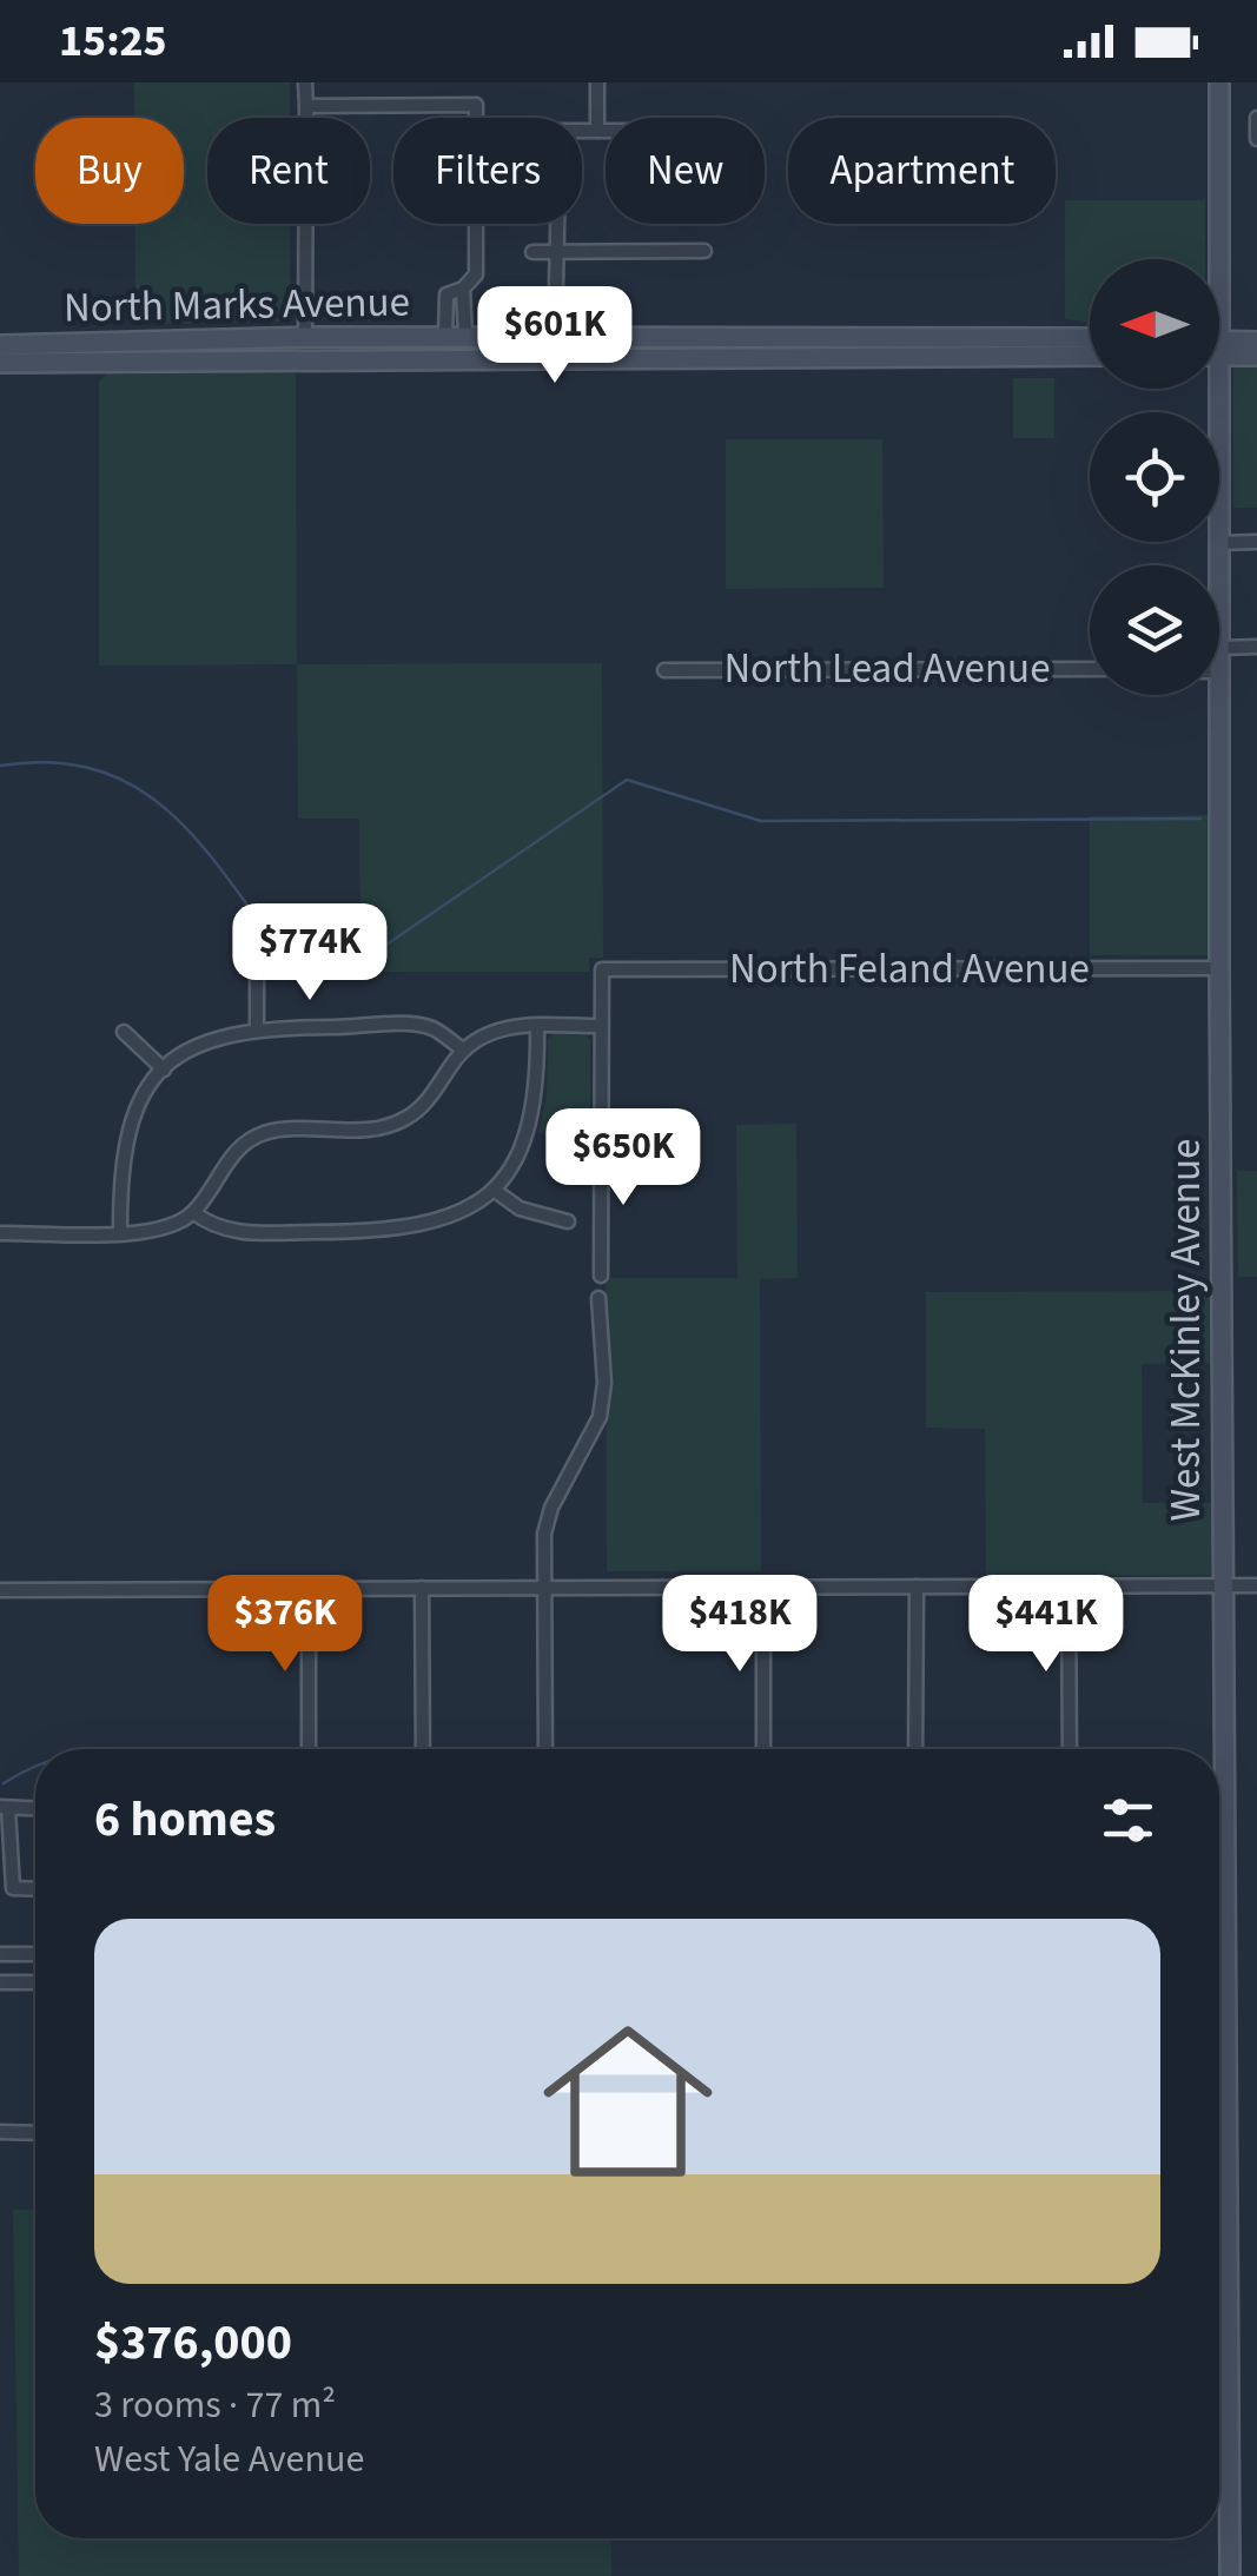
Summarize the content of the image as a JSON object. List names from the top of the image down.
{
  "streets": {
    "main road": ["North Marks Avenue", "West McKinley Avenue"],
    "street": ["North Lead Avenue", "North Feland Avenue"]
  },
  "crossings": [
    ["North Feland Avenue", "West McKinley Avenue"]
  ],
  "north": "left",
  "page": {
    "status": "15:25",
    "chip": [
      "Buy",
      "Rent",
      "Filters",
      "New",
      "Apartment"
    ],
    "price": [
      "$601K",
      "$774K",
      "$650K",
      "$376K",
      "$418K",
      "$441K"
    ],
    "heading": "6 homes",
    "list": [
      {
        "name": "$376,000",
        "note": "3 rooms · 77 m² · West Yale Avenue"
      }
    ]
  }
}
